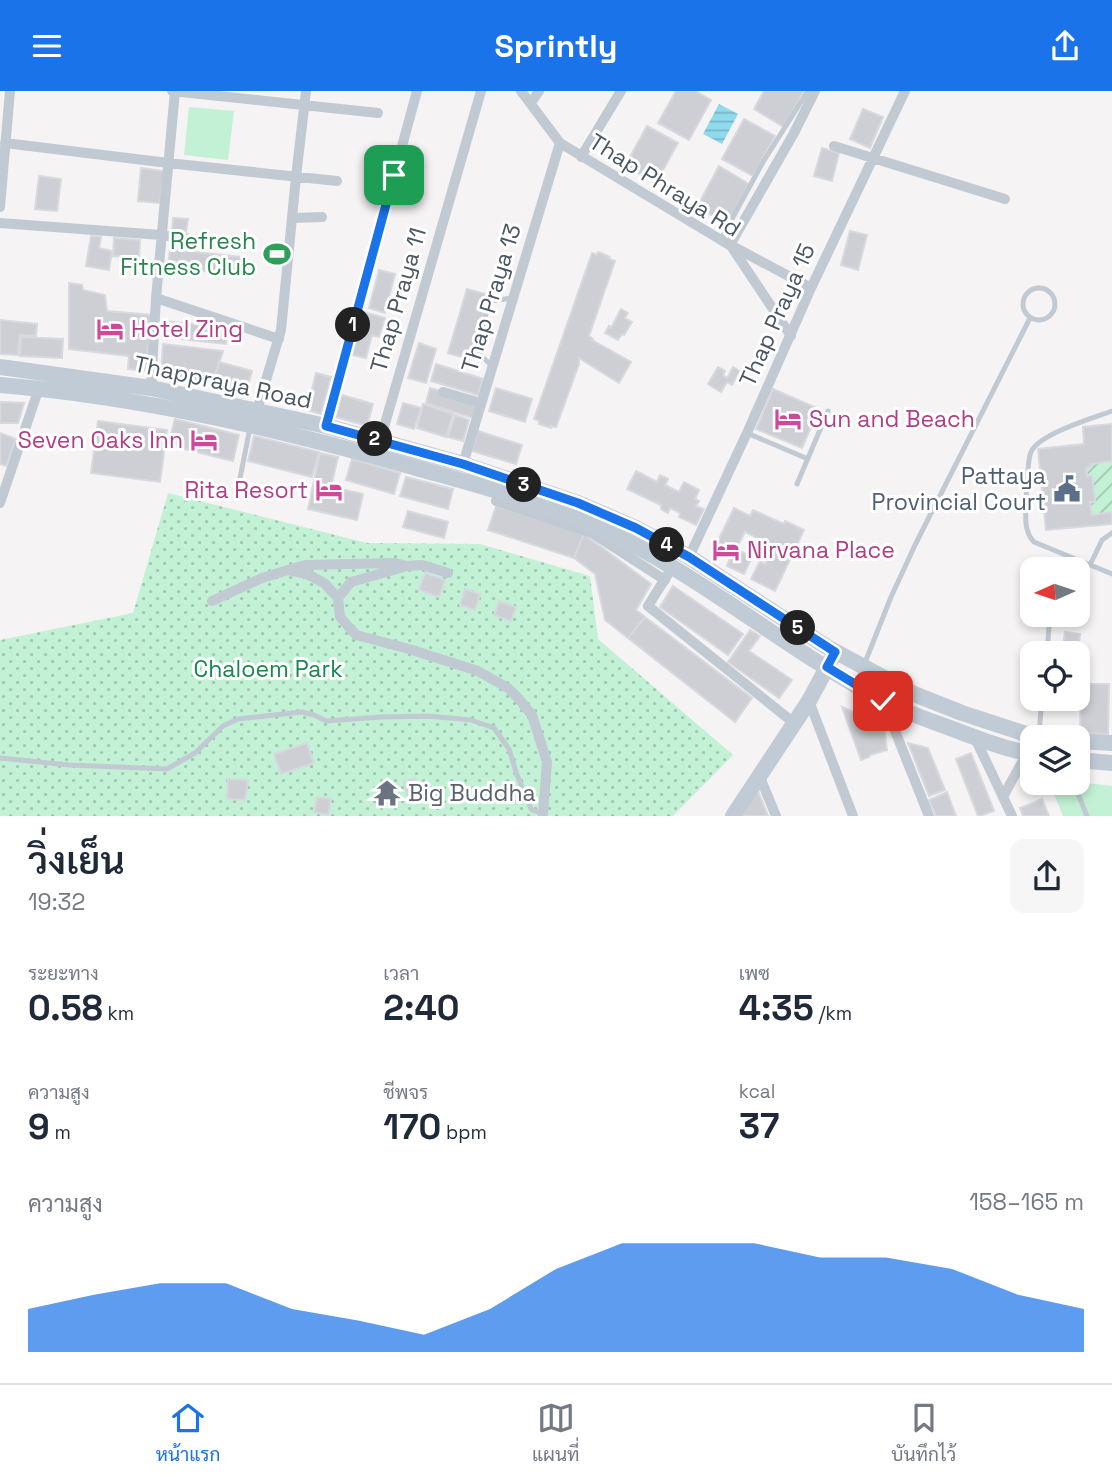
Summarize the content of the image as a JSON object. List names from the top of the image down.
{
  "streets": {
    "main road": ["Thappraya Road"],
    "street": [
      "Thap Phraya Rd",
      "Thap Praya 13",
      "Thap Praya 11",
      "Thap Praya 15"
    ]
  },
  "crossings": [
    ["Thap Phraya Rd", "Thap Praya 13"],
    ["Thap Phraya Rd", "Thap Praya 15"],
    ["Thap Praya 13", "Thappraya Road"],
    ["Thap Praya 11", "Thappraya Road"],
    ["Thap Praya 15", "Thappraya Road"]
  ],
  "parks": ["Chaloem Park"],
  "places": {
    "sports": ["Refresh Fitness Club"],
    "hotel": [
      "Hotel Zing",
      "Sun and Beach",
      "Seven Oaks Inn",
      "Rita Resort",
      "Nirvana Place"
    ],
    "public building": ["Pattaya Provincial Court"],
    "temple": ["Big Buddha"]
  },
  "north": "left",
  "page": {
    "header": "Sprintly",
    "pins": [
      "1",
      "2",
      "3",
      "4",
      "5"
    ],
    "heading": ["วิ่งเย็น", "19:32"],
    "stats": [
      ["ระยะทาง", "0.58 km"],
      ["เวลา", "2:40"],
      ["เพซ", "4:35 /km"],
      ["ความสูง", "9 m"],
      ["ชีพจร", "170 bpm"],
      ["kcal", "37"]
    ],
    "chart": ["ความสูง", "158–165 m"],
    "tabs": ["หน้าแรก", "แผนที่", "บันทึกไว้"]
  }
}
